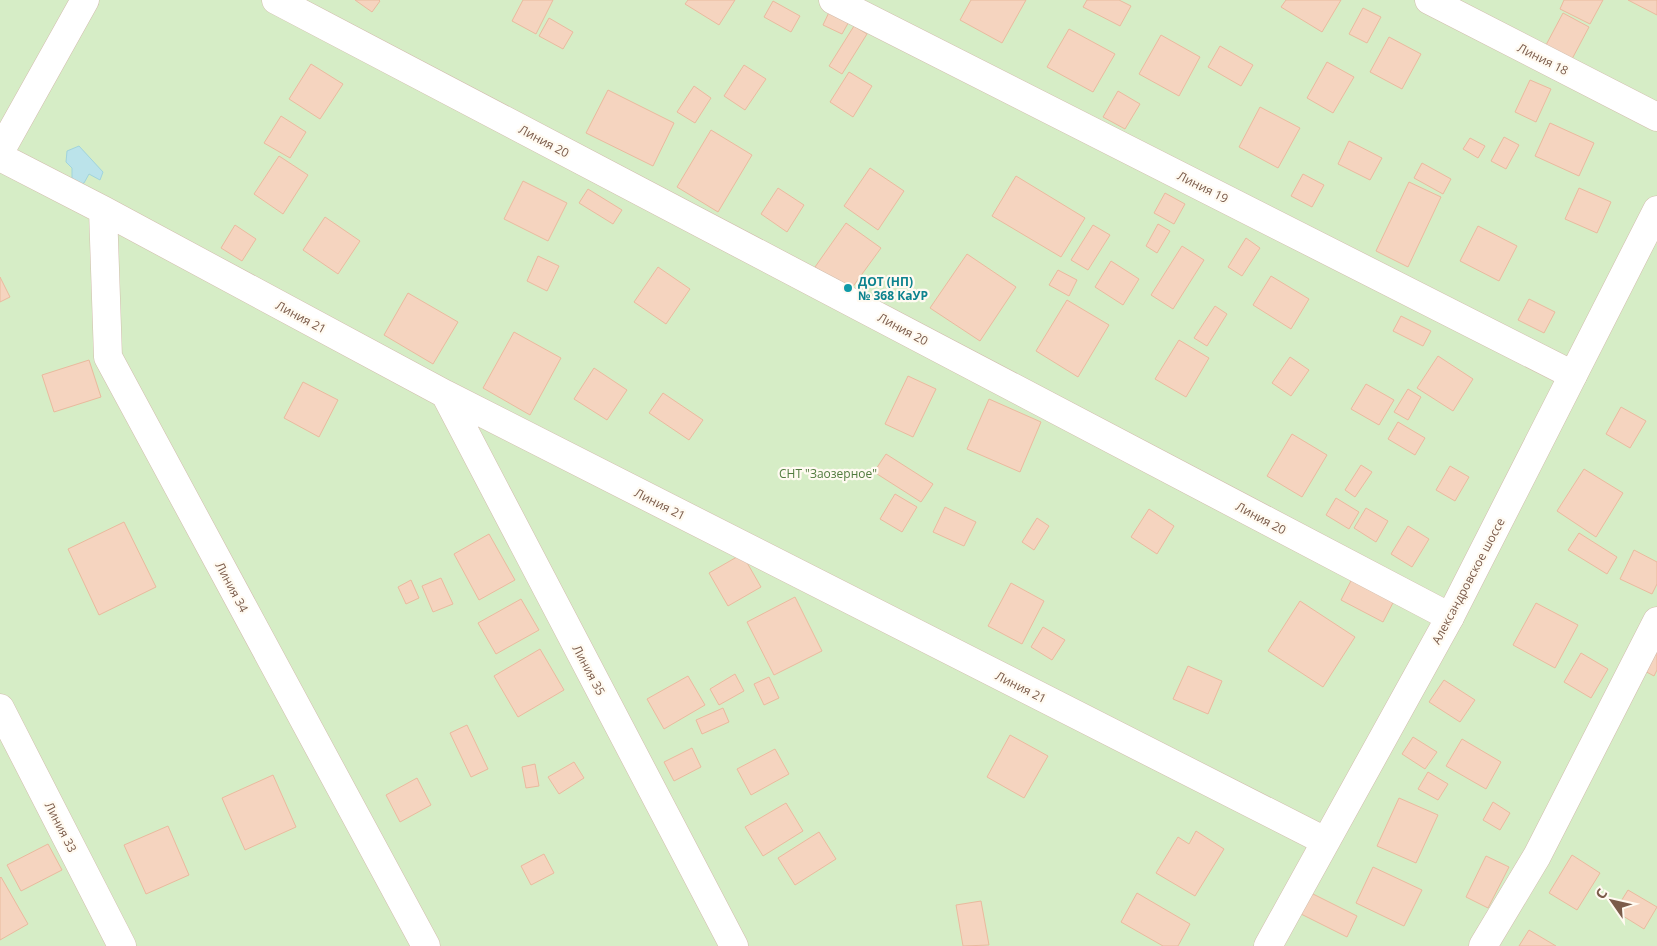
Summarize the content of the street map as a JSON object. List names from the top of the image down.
{
  "streets": {
    "street": [
      "Линия 18",
      "Линия 20",
      "Линия 19",
      "Линия 21",
      "Александровское шоссе",
      "Линия 34",
      "Линия 35",
      "Линия 33"
    ]
  },
  "crossings": [
    ["Линия 20", "Александровское шоссе"],
    ["Линия 19", "Александровское шоссе"],
    ["Линия 21", "Александровское шоссе"],
    ["Линия 21", "Линия 34"],
    ["Линия 21", "Линия 35"]
  ],
  "parks": ["СНТ \"Заозерное\""],
  "places": ["ДОТ (НП) № 368 КаУР"],
  "north": "top left"
}
